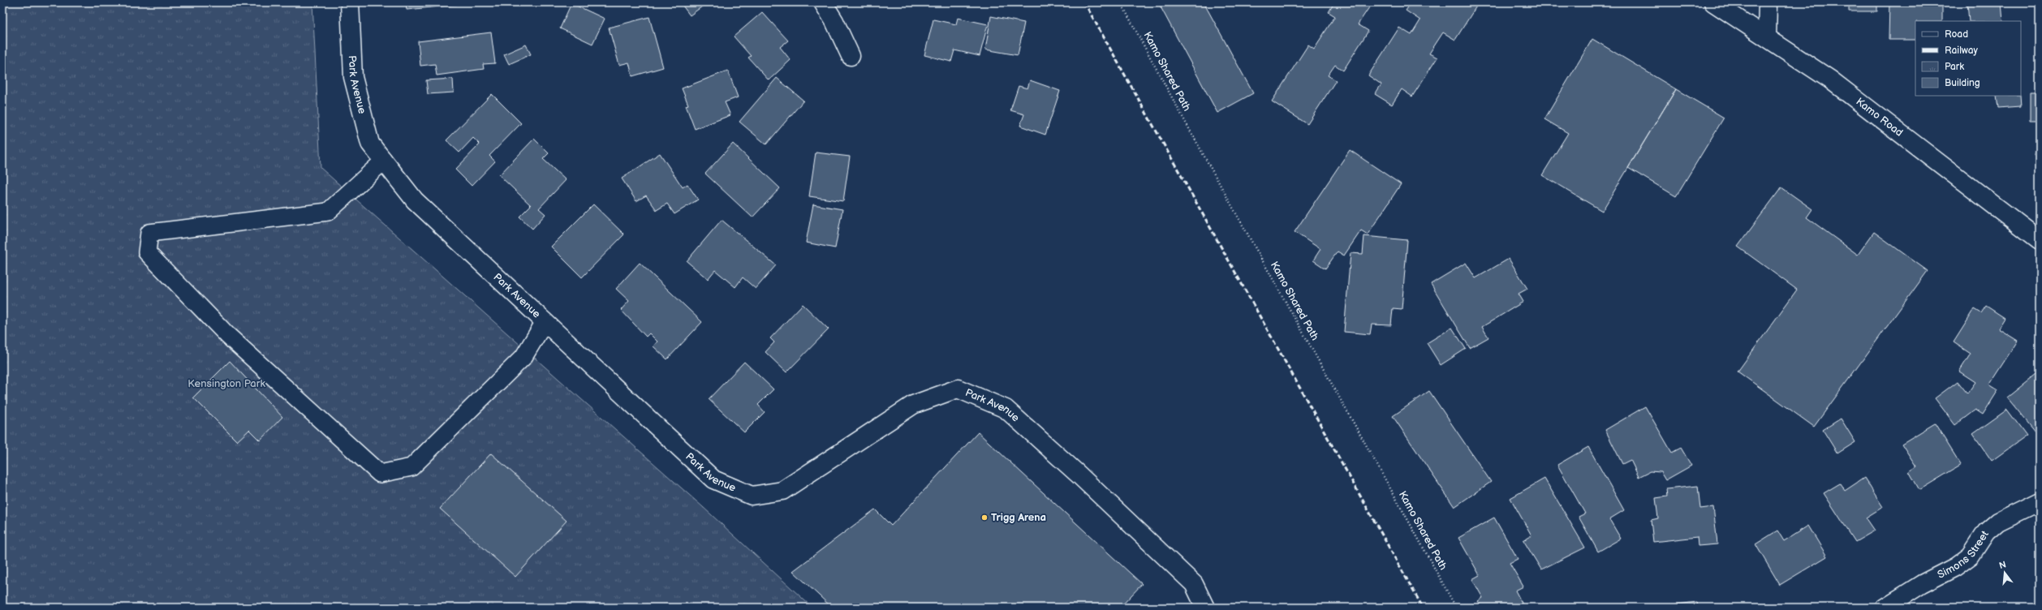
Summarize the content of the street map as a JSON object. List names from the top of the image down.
{
  "streets": {
    "street": ["Park Avenue", "Kamo Road", "Simons Street"],
    "path": ["Kamo Shared Path"]
  },
  "parks": ["Kensington Park"],
  "places": ["Trigg Arena"],
  "legend": [
    "Road",
    "Railway",
    "Park",
    "Building"
  ],
  "north": "top"
}
